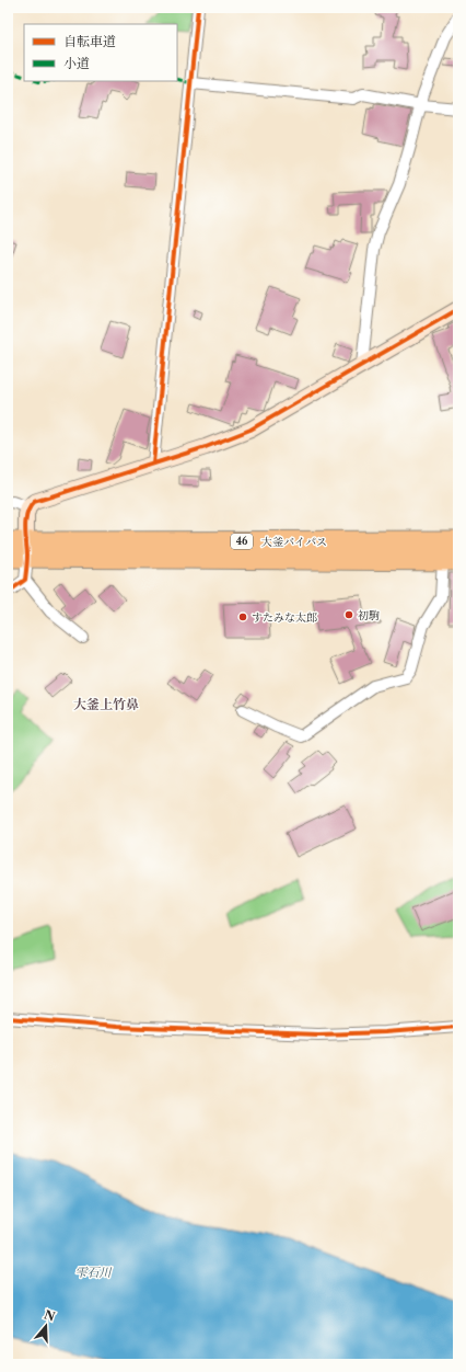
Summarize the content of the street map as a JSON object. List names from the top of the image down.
{
  "streets": {
    "highway": ["46", "大釜バイパス"]
  },
  "districts": ["大釜上竹鼻"],
  "water": ["雫石川"],
  "places": ["初駒", "すたみな太郎"],
  "legend": ["自転車道", "小道"],
  "north": "top"
}
